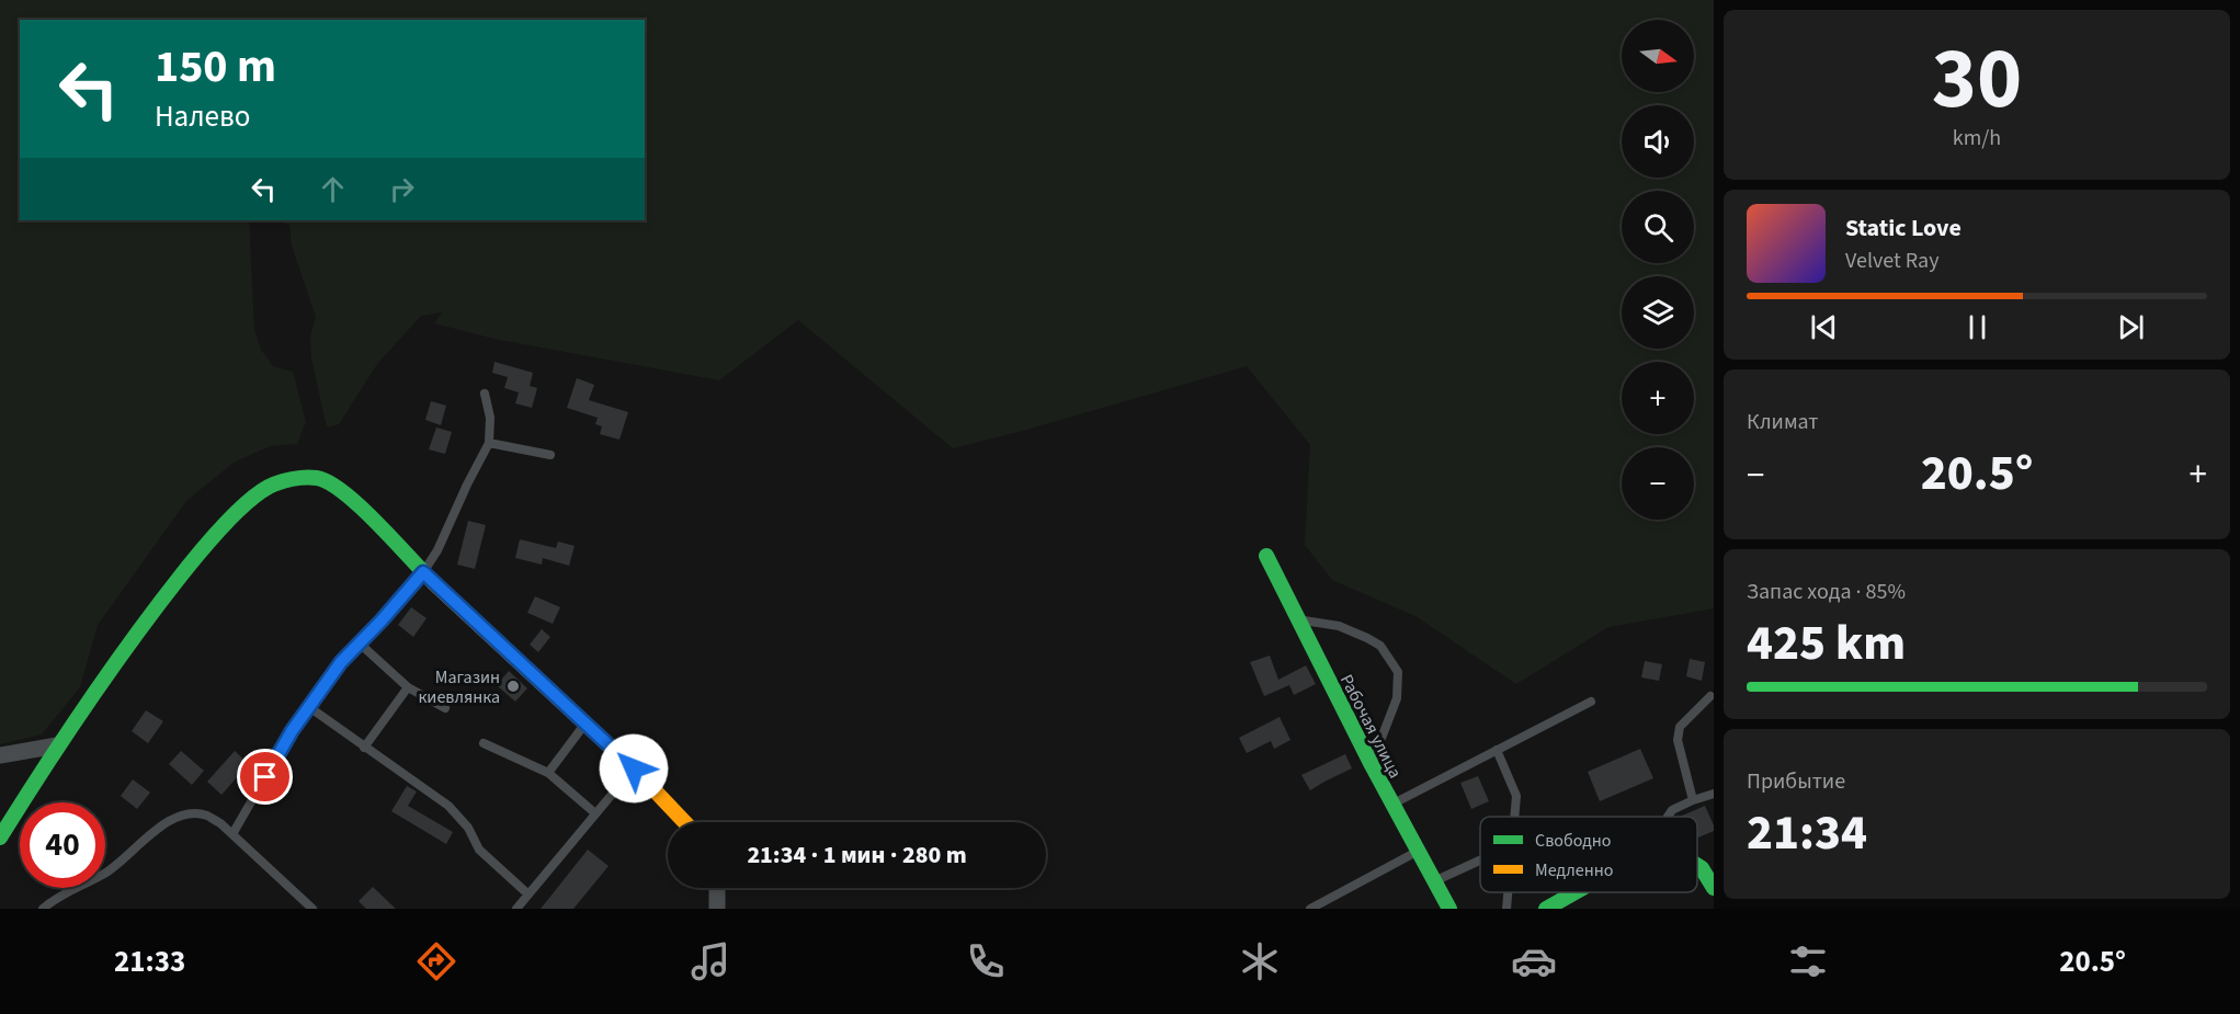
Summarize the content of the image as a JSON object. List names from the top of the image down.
{
  "streets": {
    "street": ["Рабочая улица"]
  },
  "places": ["Магазин киевлянка"],
  "legend": ["Свободно", "Медленно"],
  "north": "right",
  "page": {
    "tile": [
      ["30", "km/h"],
      "Климат",
      ["Запас хода · 85%", "425 km"],
      ["Прибытие", "21:34"]
    ],
    "map_buttons": ["+", "−"],
    "turn": ["150 m", "Налево"],
    "song": ["Static Love", "Velvet Ray"],
    "heat": ["−", "20.5°", "+"],
    "limit": "40",
    "trip": "21:34 · 1 мин · 280 m",
    "tabs": ["21:33", "20.5°"]
  }
}
